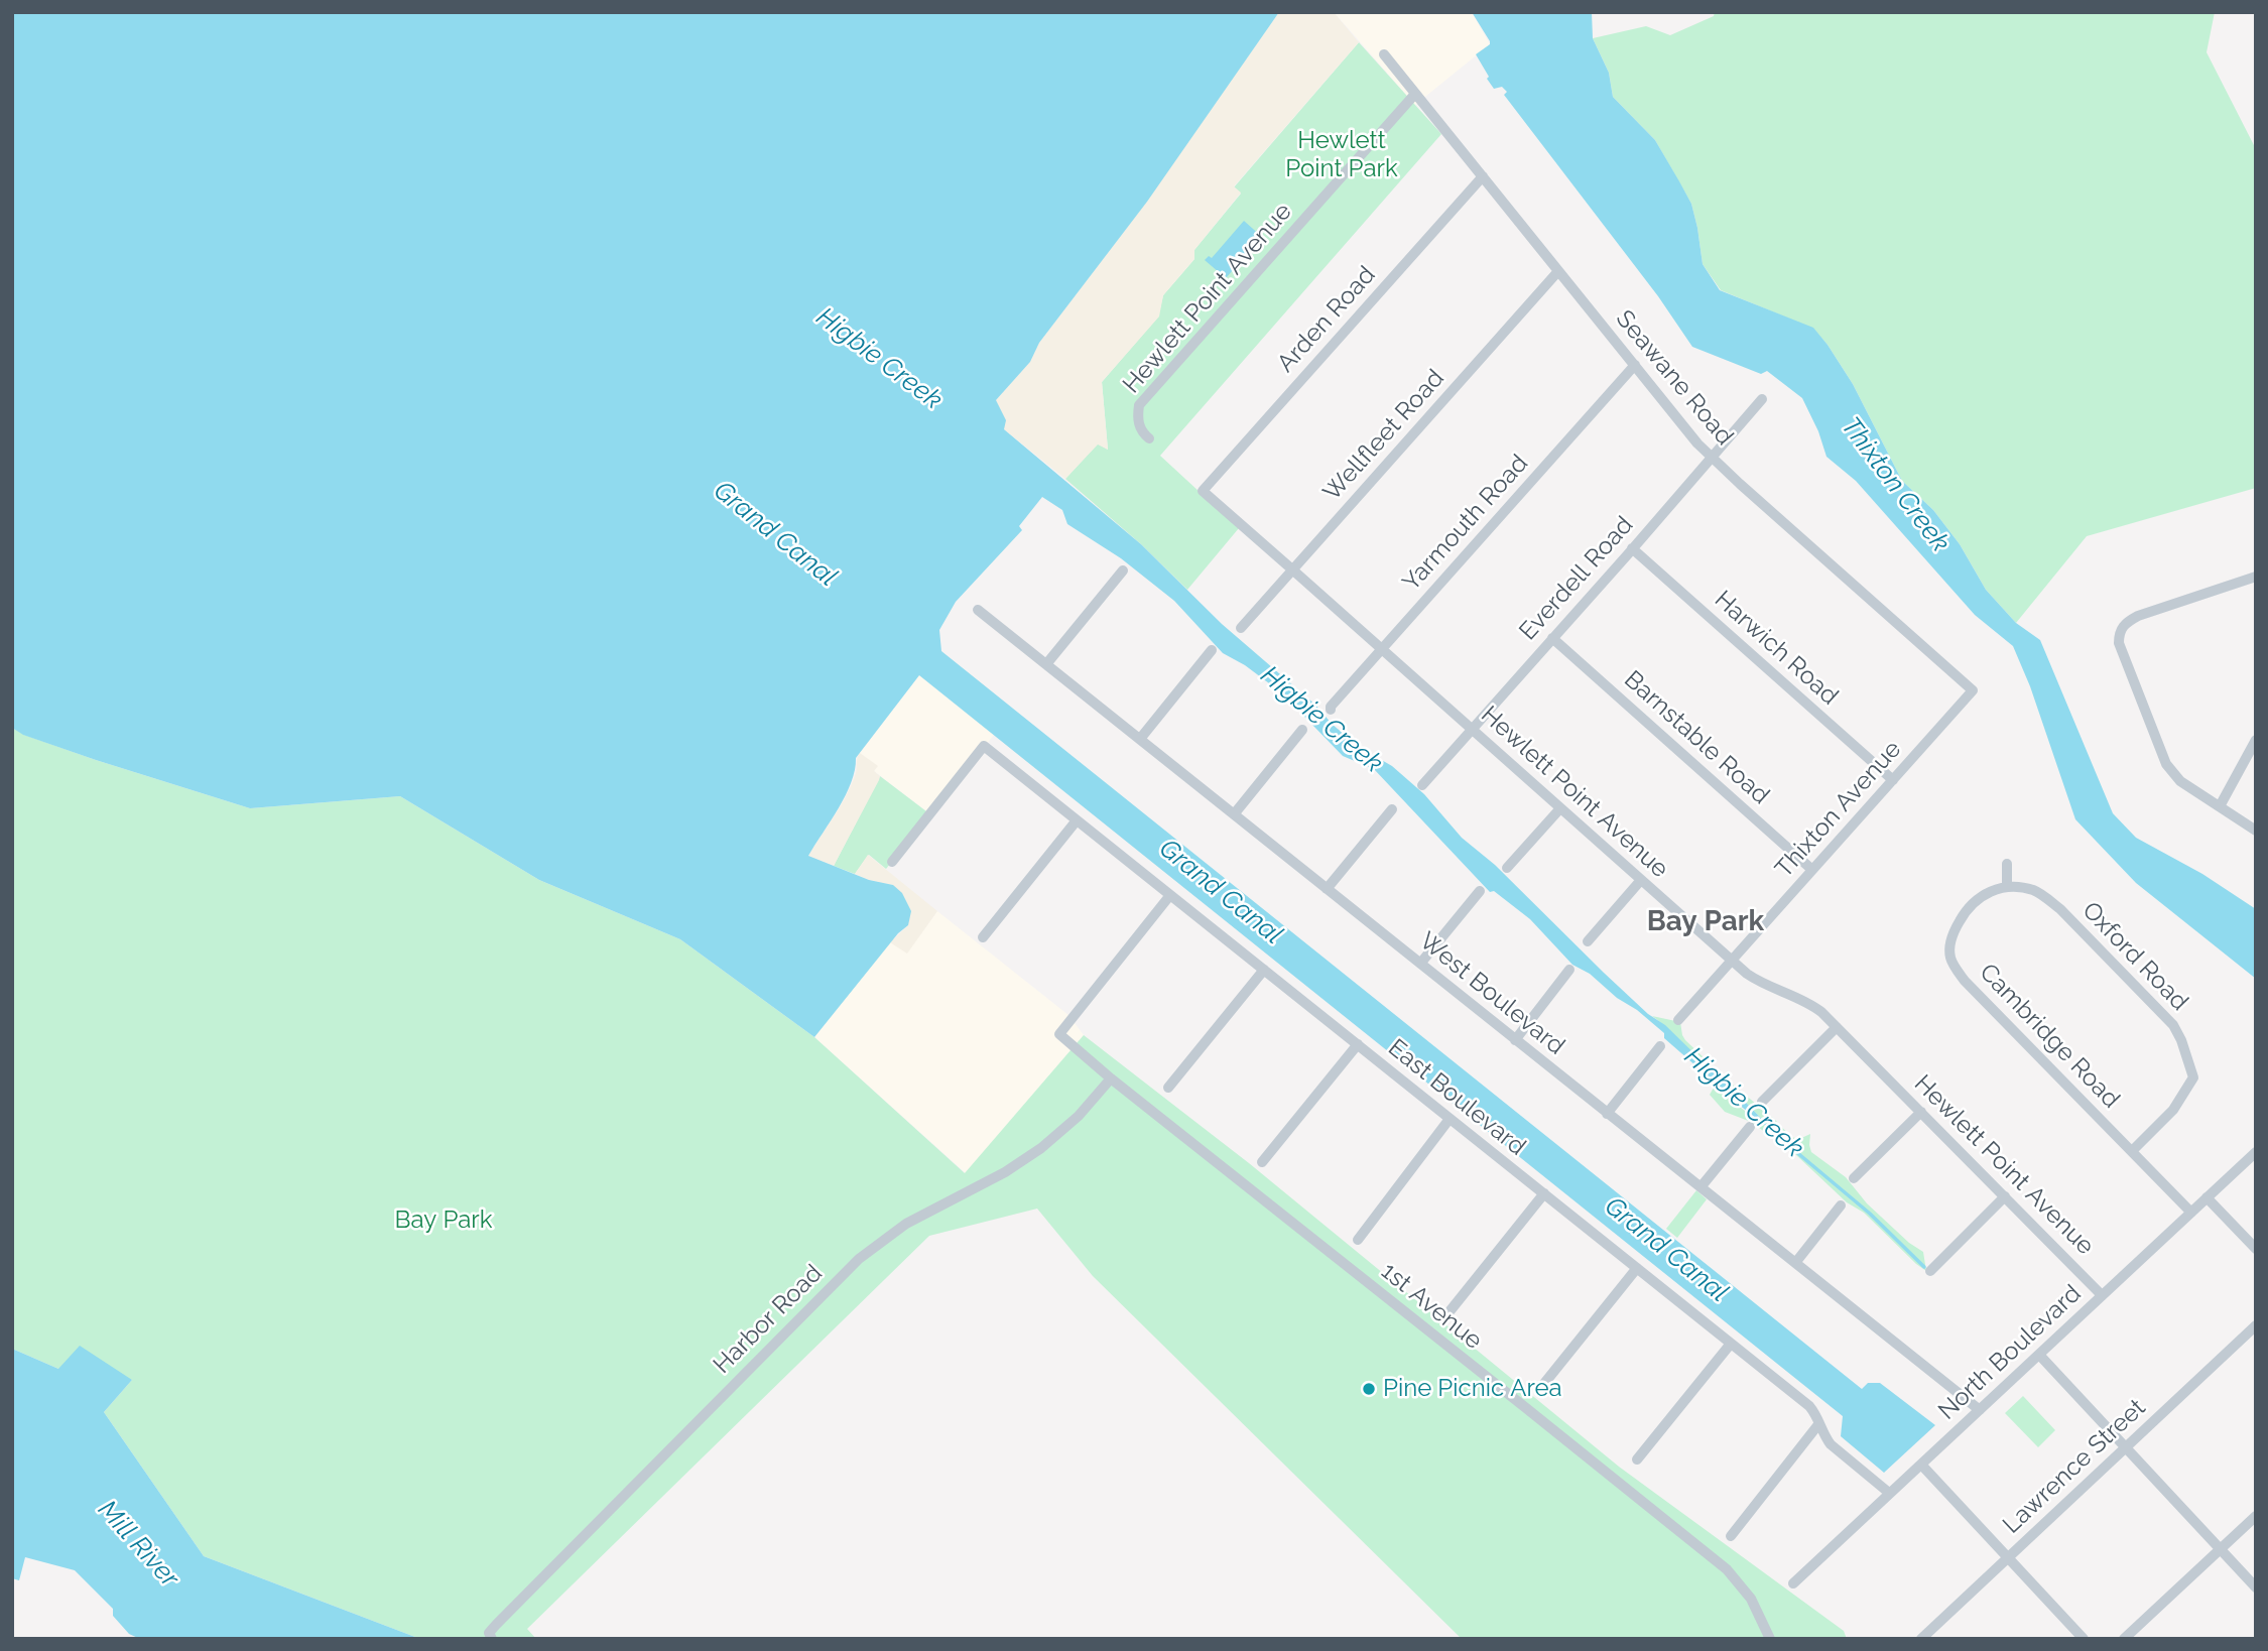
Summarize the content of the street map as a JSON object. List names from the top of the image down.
{
  "streets": {
    "street": [
      "Hewlett Point Avenue",
      "Arden Road",
      "Seawane Road",
      "Wellfleet Road",
      "Yarmouth Road",
      "Everdell Road",
      "Harwich Road",
      "Barnstable Road",
      "Thixton Avenue",
      "Oxford Road",
      "West Boulevard",
      "Cambridge Road",
      "East Boulevard",
      "1st Avenue",
      "Harbor Road",
      "North Boulevard",
      "Lawrence Street"
    ]
  },
  "crossings": [
    ["Hewlett Point Avenue", "Arden Road"],
    ["Hewlett Point Avenue", "Seawane Road"],
    ["Hewlett Point Avenue", "Wellfleet Road"],
    ["Hewlett Point Avenue", "Yarmouth Road"],
    ["Hewlett Point Avenue", "Everdell Road"],
    ["Hewlett Point Avenue", "Thixton Avenue"],
    ["Hewlett Point Avenue", "North Boulevard"],
    ["Arden Road", "Seawane Road"],
    ["Seawane Road", "Wellfleet Road"],
    ["Seawane Road", "Yarmouth Road"],
    ["Seawane Road", "Everdell Road"],
    ["Seawane Road", "Thixton Avenue"],
    ["Everdell Road", "Harwich Road"],
    ["Everdell Road", "Barnstable Road"],
    ["Harwich Road", "Thixton Avenue"],
    ["Barnstable Road", "Thixton Avenue"],
    ["Oxford Road", "Cambridge Road"],
    ["West Boulevard", "North Boulevard"],
    ["Cambridge Road", "North Boulevard"],
    ["East Boulevard", "1st Avenue"],
    ["East Boulevard", "North Boulevard"],
    ["1st Avenue", "Harbor Road"]
  ],
  "districts": ["Bay Park"],
  "water": [
    "Higbie Creek",
    "Thixton Creek",
    "Grand Canal",
    "Mill River"
  ],
  "parks": ["Hewlett Point Park", "Bay Park"],
  "places": ["Pine Picnic Area"]
}
